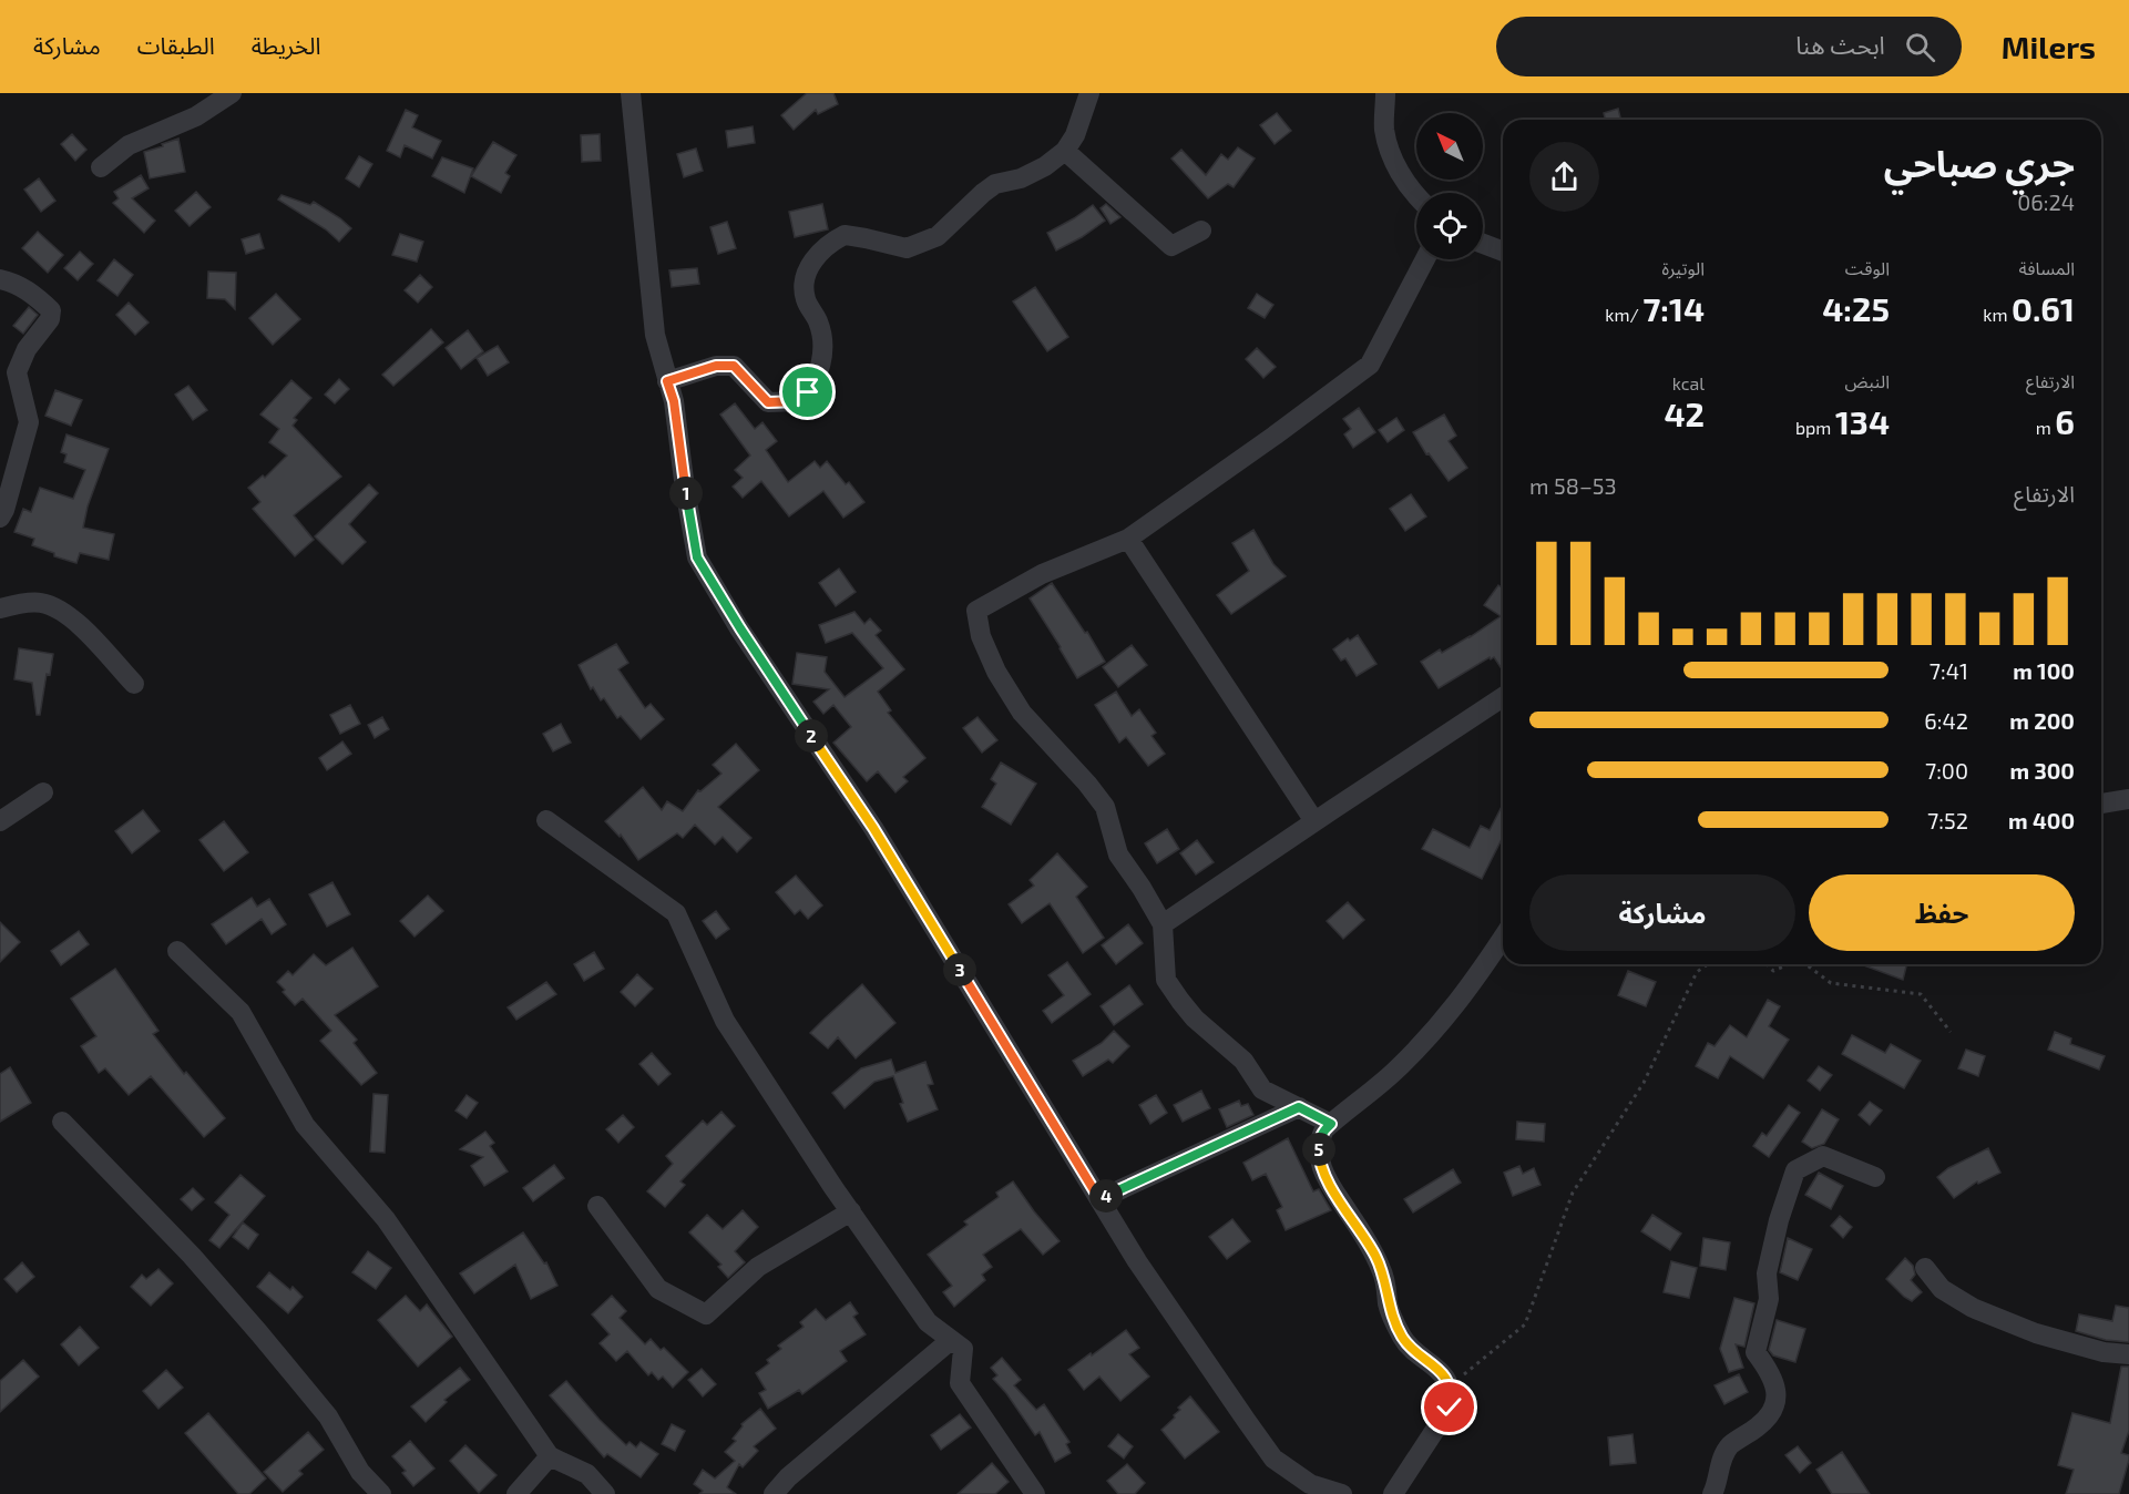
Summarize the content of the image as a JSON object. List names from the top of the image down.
{
  "north": "top left",
  "page": {
    "header": "Milers",
    "search": "ابحث هنا",
    "nav": ["الخريطة", "الطبقات", "مشاركة"],
    "heading": ["جري صباحي", "06:24"],
    "stats": [
      ["المسافة", "0.61 km"],
      ["الوقت", "4:25"],
      ["الوتيرة", "7:14 /km"],
      ["الارتفاع", "6 m"],
      ["النبض", "134 bpm"],
      ["kcal", "42"]
    ],
    "chart": ["الارتفاع", "53–58 m"],
    "pins": [
      "1",
      "2",
      "3",
      "5",
      "4"
    ],
    "list": [
      {
        "name": "100 m",
        "note": "7:41"
      },
      {
        "name": "200 m",
        "note": "6:42"
      },
      {
        "name": "300 m",
        "note": "7:00"
      },
      {
        "name": "400 m",
        "note": "7:52"
      }
    ],
    "buttons": ["حفظ", "مشاركة"]
  }
}
